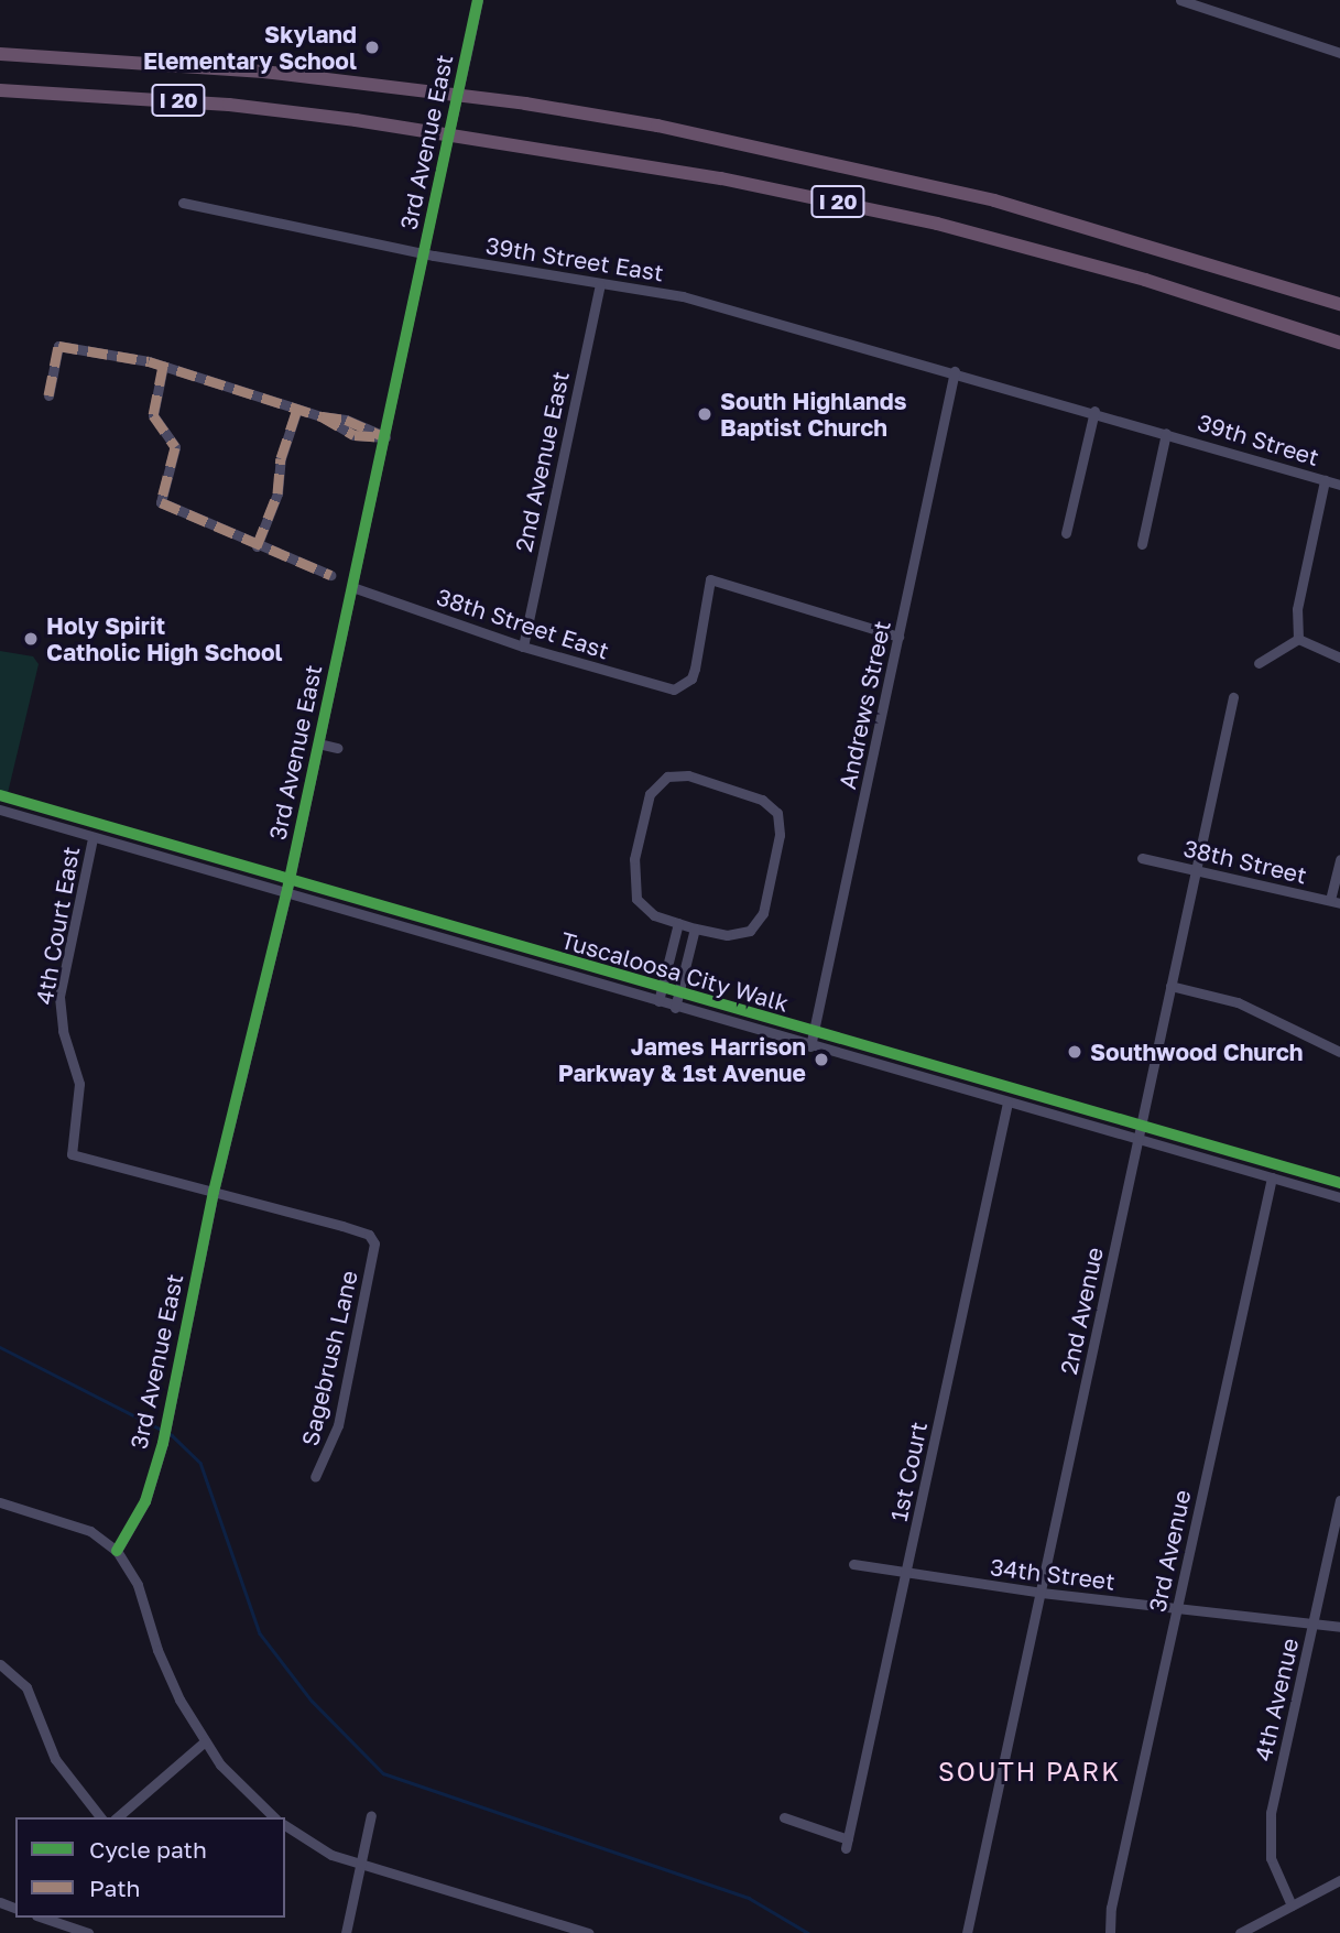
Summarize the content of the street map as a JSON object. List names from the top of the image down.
{
  "streets": {
    "highway": ["I 20"],
    "street": [
      "3rd Avenue East",
      "39th Street East",
      "39th Street",
      "2nd Avenue East",
      "38th Street East",
      "Andrews Street",
      "38th Street",
      "4th Court East",
      "2nd Avenue",
      "Sagebrush Lane",
      "1st Court",
      "3rd Avenue",
      "34th Street",
      "4th Avenue"
    ],
    "cycle path": ["Tuscaloosa City Walk"]
  },
  "crossings": [
    ["3rd Avenue East", "39th Street East"],
    ["3rd Avenue East", "38th Street East"],
    ["3rd Avenue East", "4th Court East"],
    ["3rd Avenue East", "Sagebrush Lane"],
    ["39th Street East", "39th Street"],
    ["39th Street East", "2nd Avenue East"],
    ["39th Street East", "Andrews Street"],
    ["39th Street", "Andrews Street"],
    ["2nd Avenue East", "38th Street East"],
    ["38th Street East", "Andrews Street"],
    ["38th Street", "2nd Avenue"],
    ["4th Court East", "Sagebrush Lane"],
    ["2nd Avenue", "34th Street"],
    ["1st Court", "34th Street"],
    ["3rd Avenue", "34th Street"],
    ["34th Street", "4th Avenue"]
  ],
  "districts": ["SOUTH PARK"],
  "places": [
    "Skyland Elementary School",
    "South Highlands Baptist Church",
    "Holy Spirit Catholic High School",
    "Southwood Church",
    "James Harrison Parkway & 1st Avenue"
  ],
  "legend": ["Cycle path", "Path"]
}
